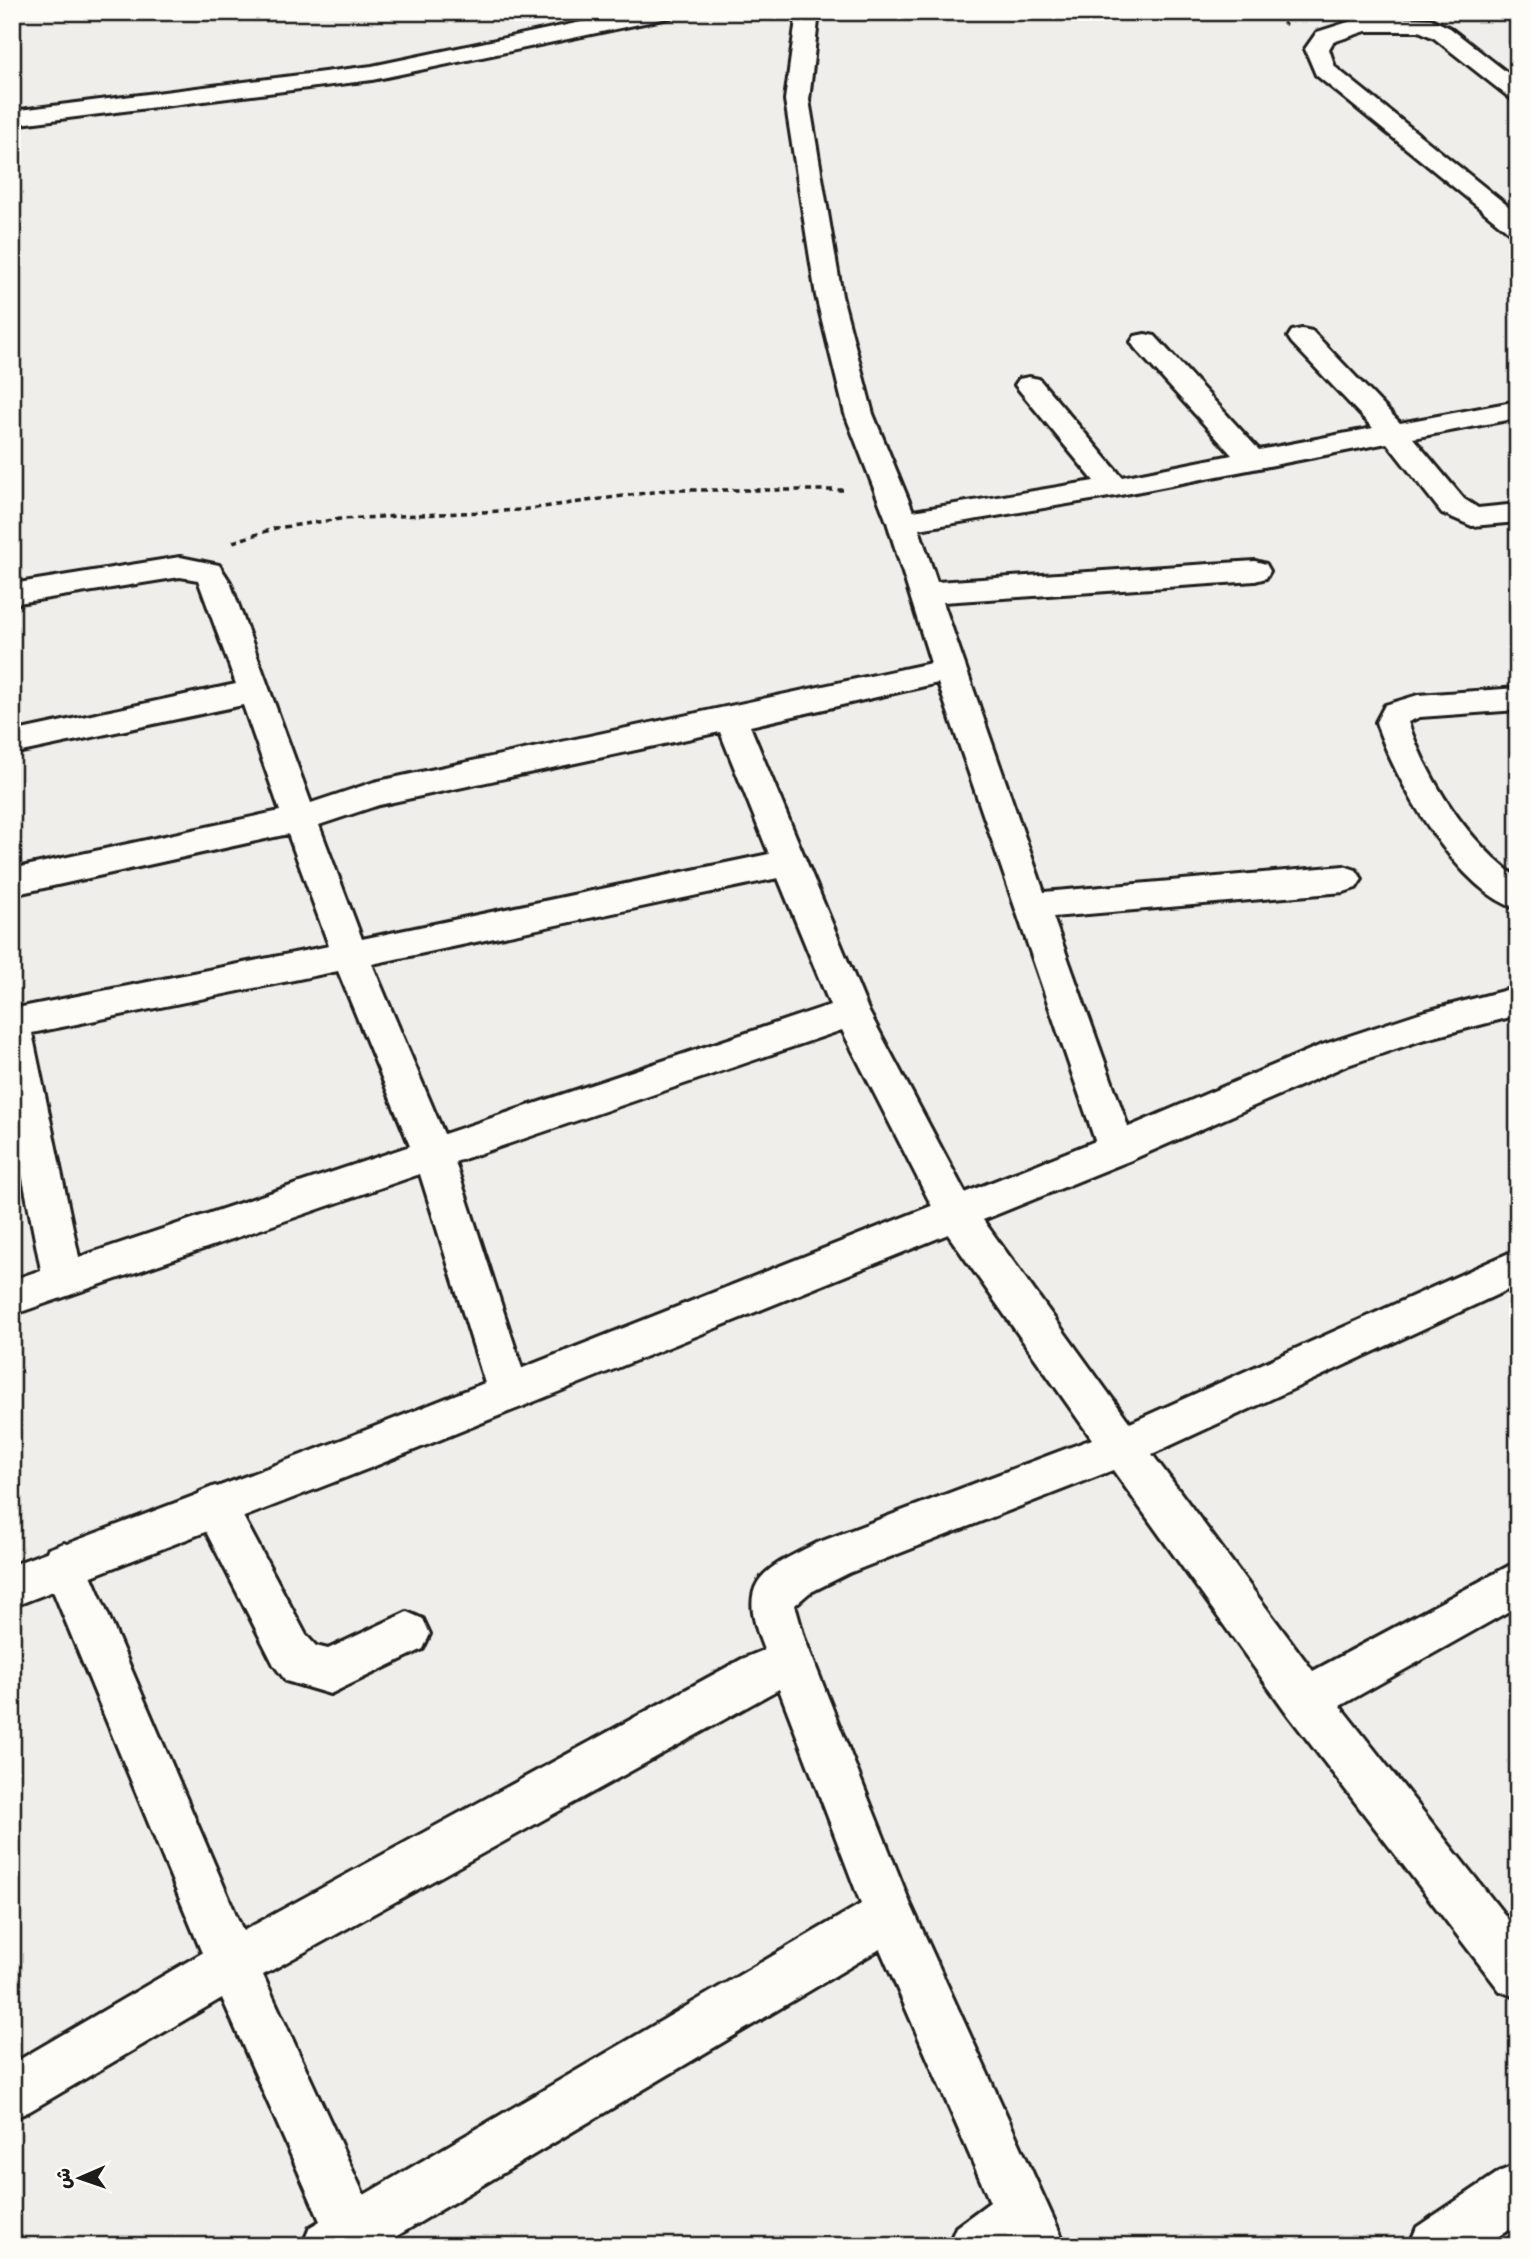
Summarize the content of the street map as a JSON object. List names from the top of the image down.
{
  "north": "left"
}
